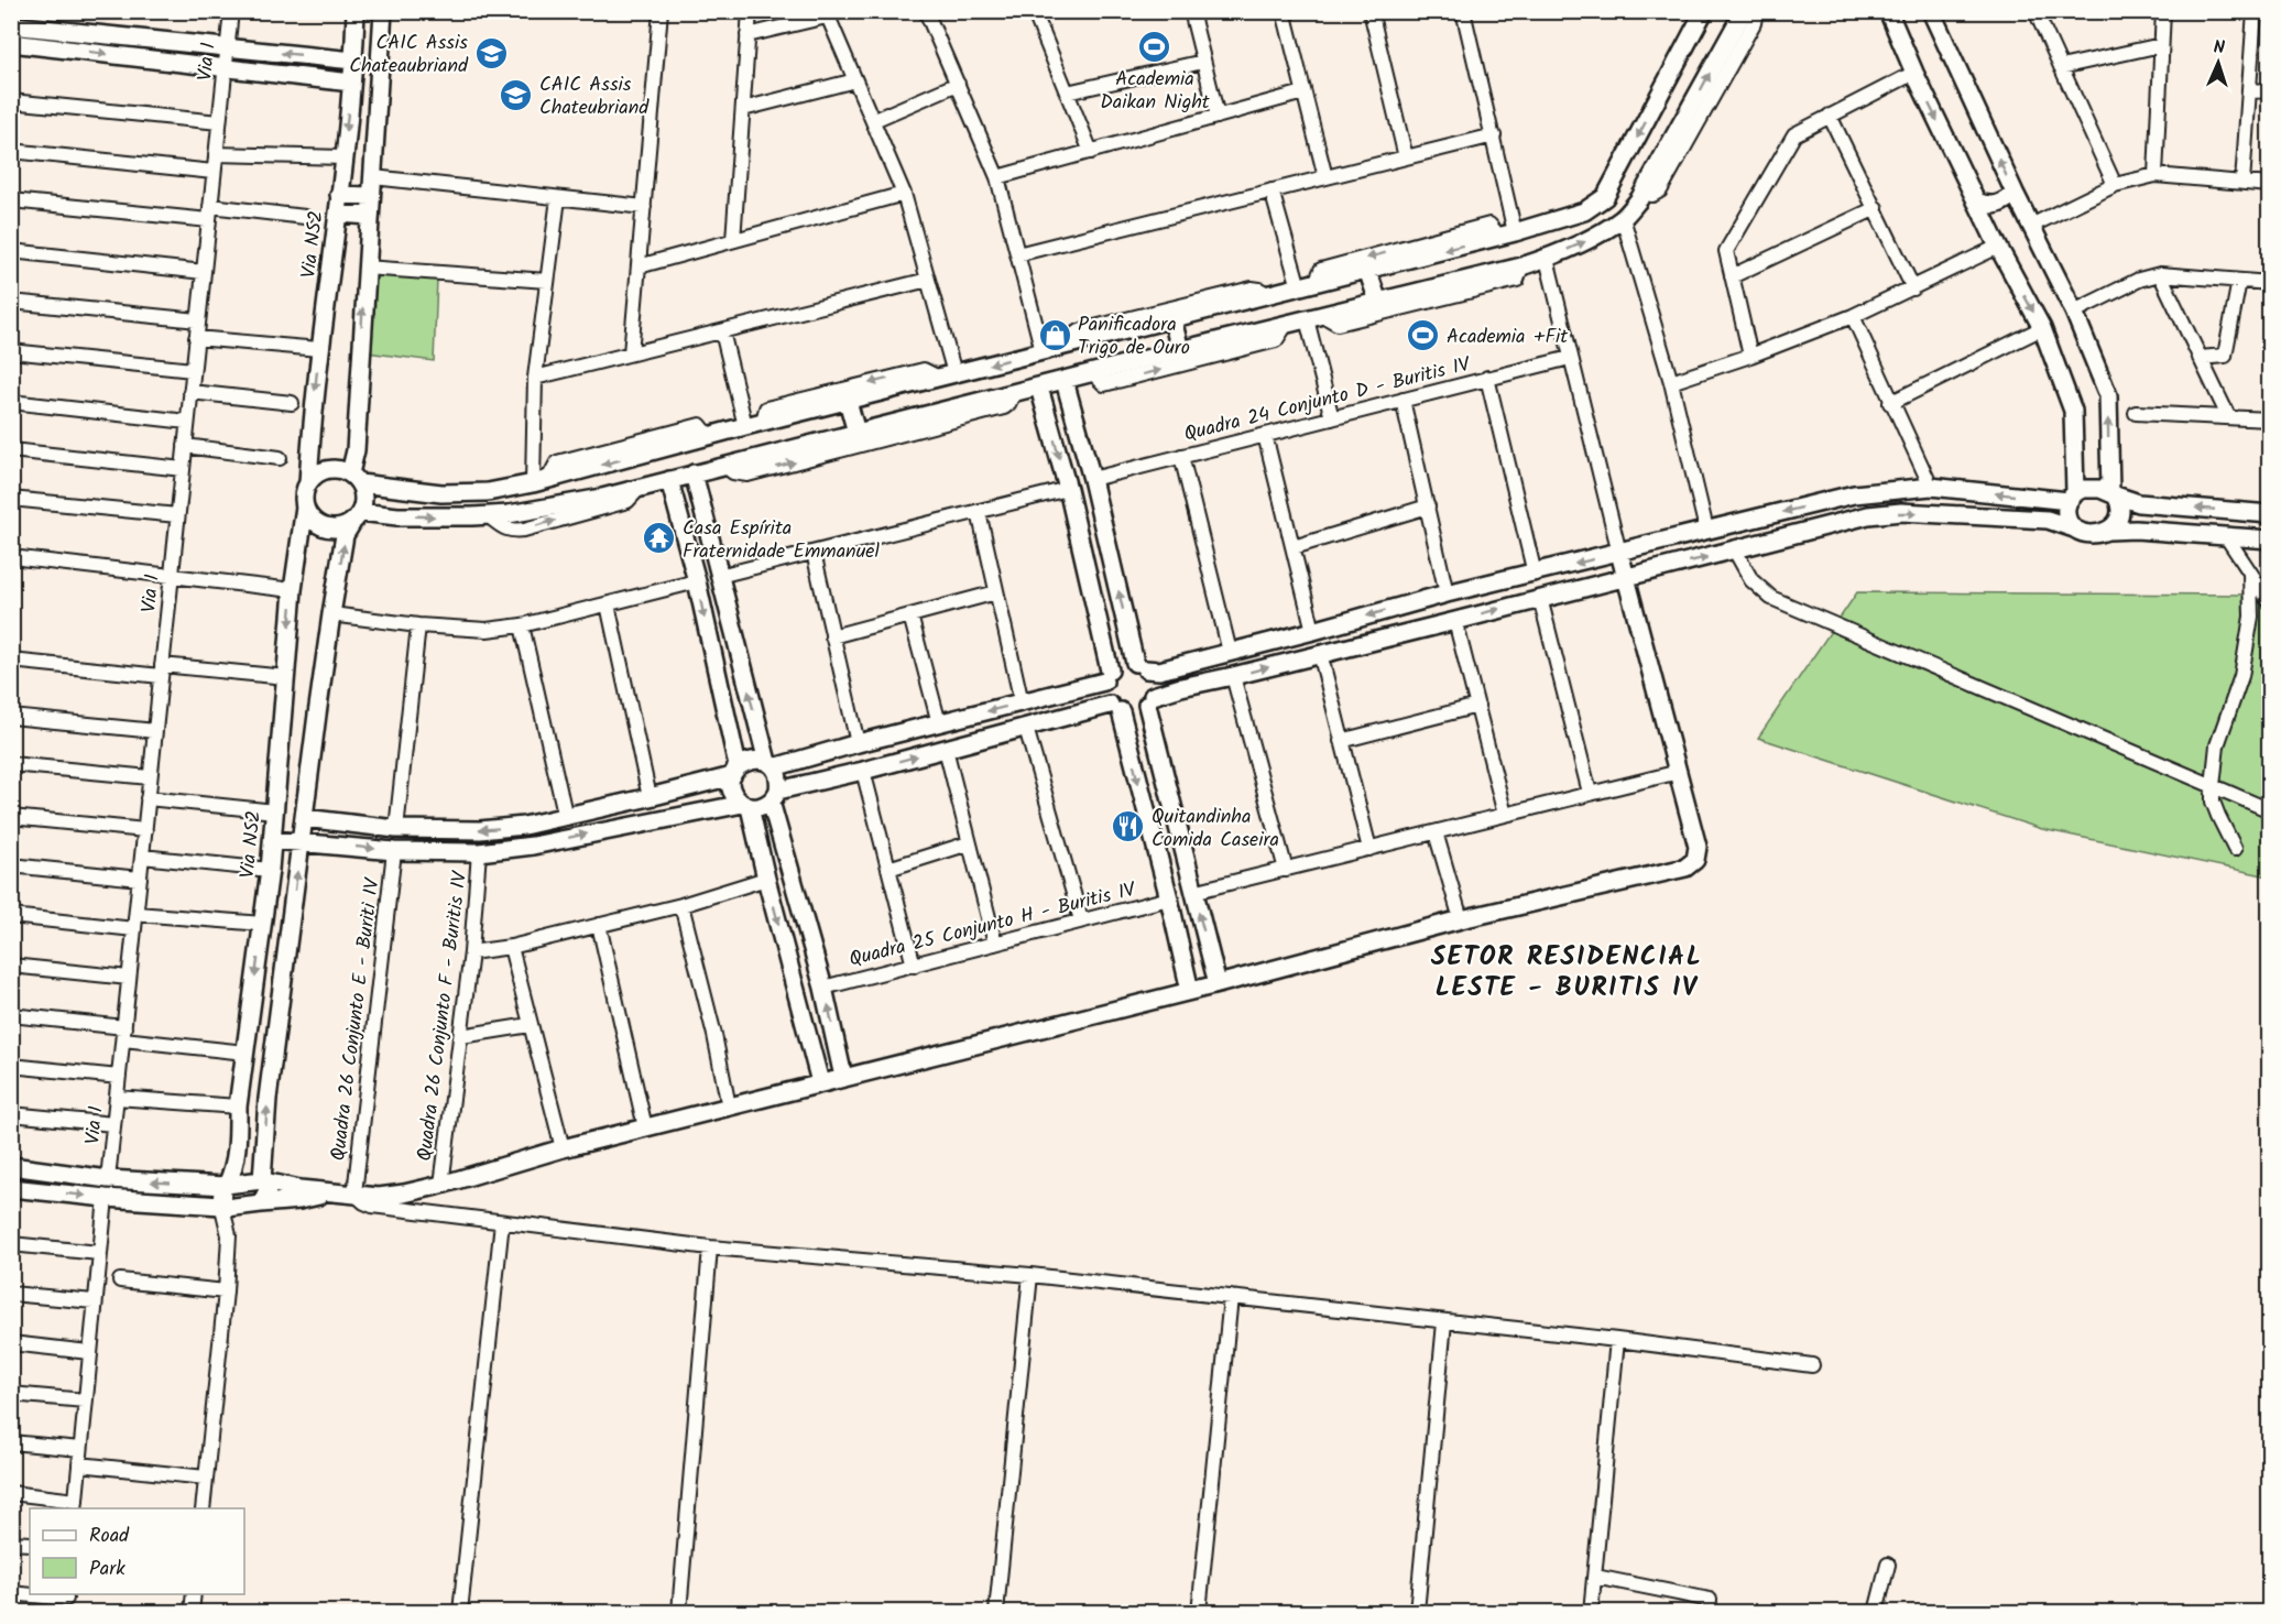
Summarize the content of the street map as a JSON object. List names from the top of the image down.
{
  "streets": {
    "street": [
      "Via 1",
      "Via NS2",
      "Quadra 24 Conjunto D - Buritis IV",
      "Quadra 25 Conjunto H - Buritis IV",
      "Quadra 26 Conjunto F - Buritis IV",
      "Quadra 26 Conjunto E - Buriti IV"
    ]
  },
  "districts": ["SETOR RESIDENCIAL LESTE - BURITIS IV"],
  "places": {
    "sports": ["Academia Daikan Night", "Academia +Fit"],
    "school or university": ["CAIC Assis Chateaubriand", "CAIC Assis Chateubriand"],
    "shop": ["Panificadora Trigo de Ouro"],
    "temple": ["Casa Espírita Fraternidade Emmanuel"],
    "restaurant": ["Quitandinha Comida Caseira"]
  },
  "legend": ["Road", "Park"],
  "north": "top"
}
